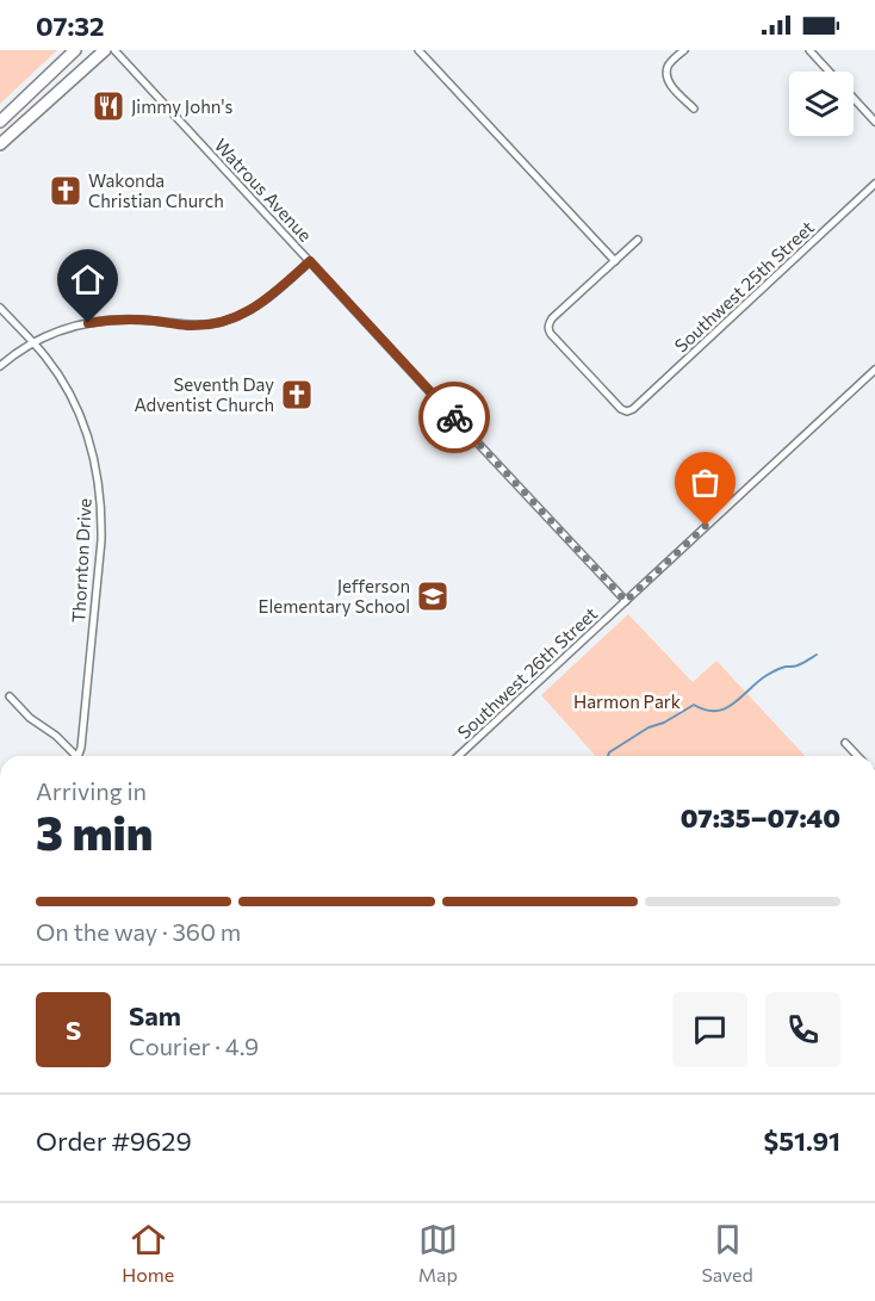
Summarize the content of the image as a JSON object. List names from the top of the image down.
{
  "streets": {
    "street": [
      "Watrous Avenue",
      "Southwest 25th Street",
      "Thornton Drive",
      "Southwest 26th Street"
    ]
  },
  "crossings": [
    ["Watrous Avenue", "Southwest 26th Street"]
  ],
  "parks": ["Harmon Park"],
  "places": {
    "restaurant": ["Jimmy John's"],
    "church": ["Wakonda Christian Church", "Seventh Day Adventist Church"],
    "school or university": ["Jefferson Elementary School"]
  },
  "page": {
    "status": "07:32",
    "heading": ["3 min", "Arriving in", "07:35–07:40"],
    "panel": [
      "Sam",
      "Courier · 4.9",
      "Order #9629",
      "$51.91"
    ],
    "bar": "On the way · 360 m",
    "round": "S",
    "tabs": ["Home", "Map", "Saved"]
  }
}
